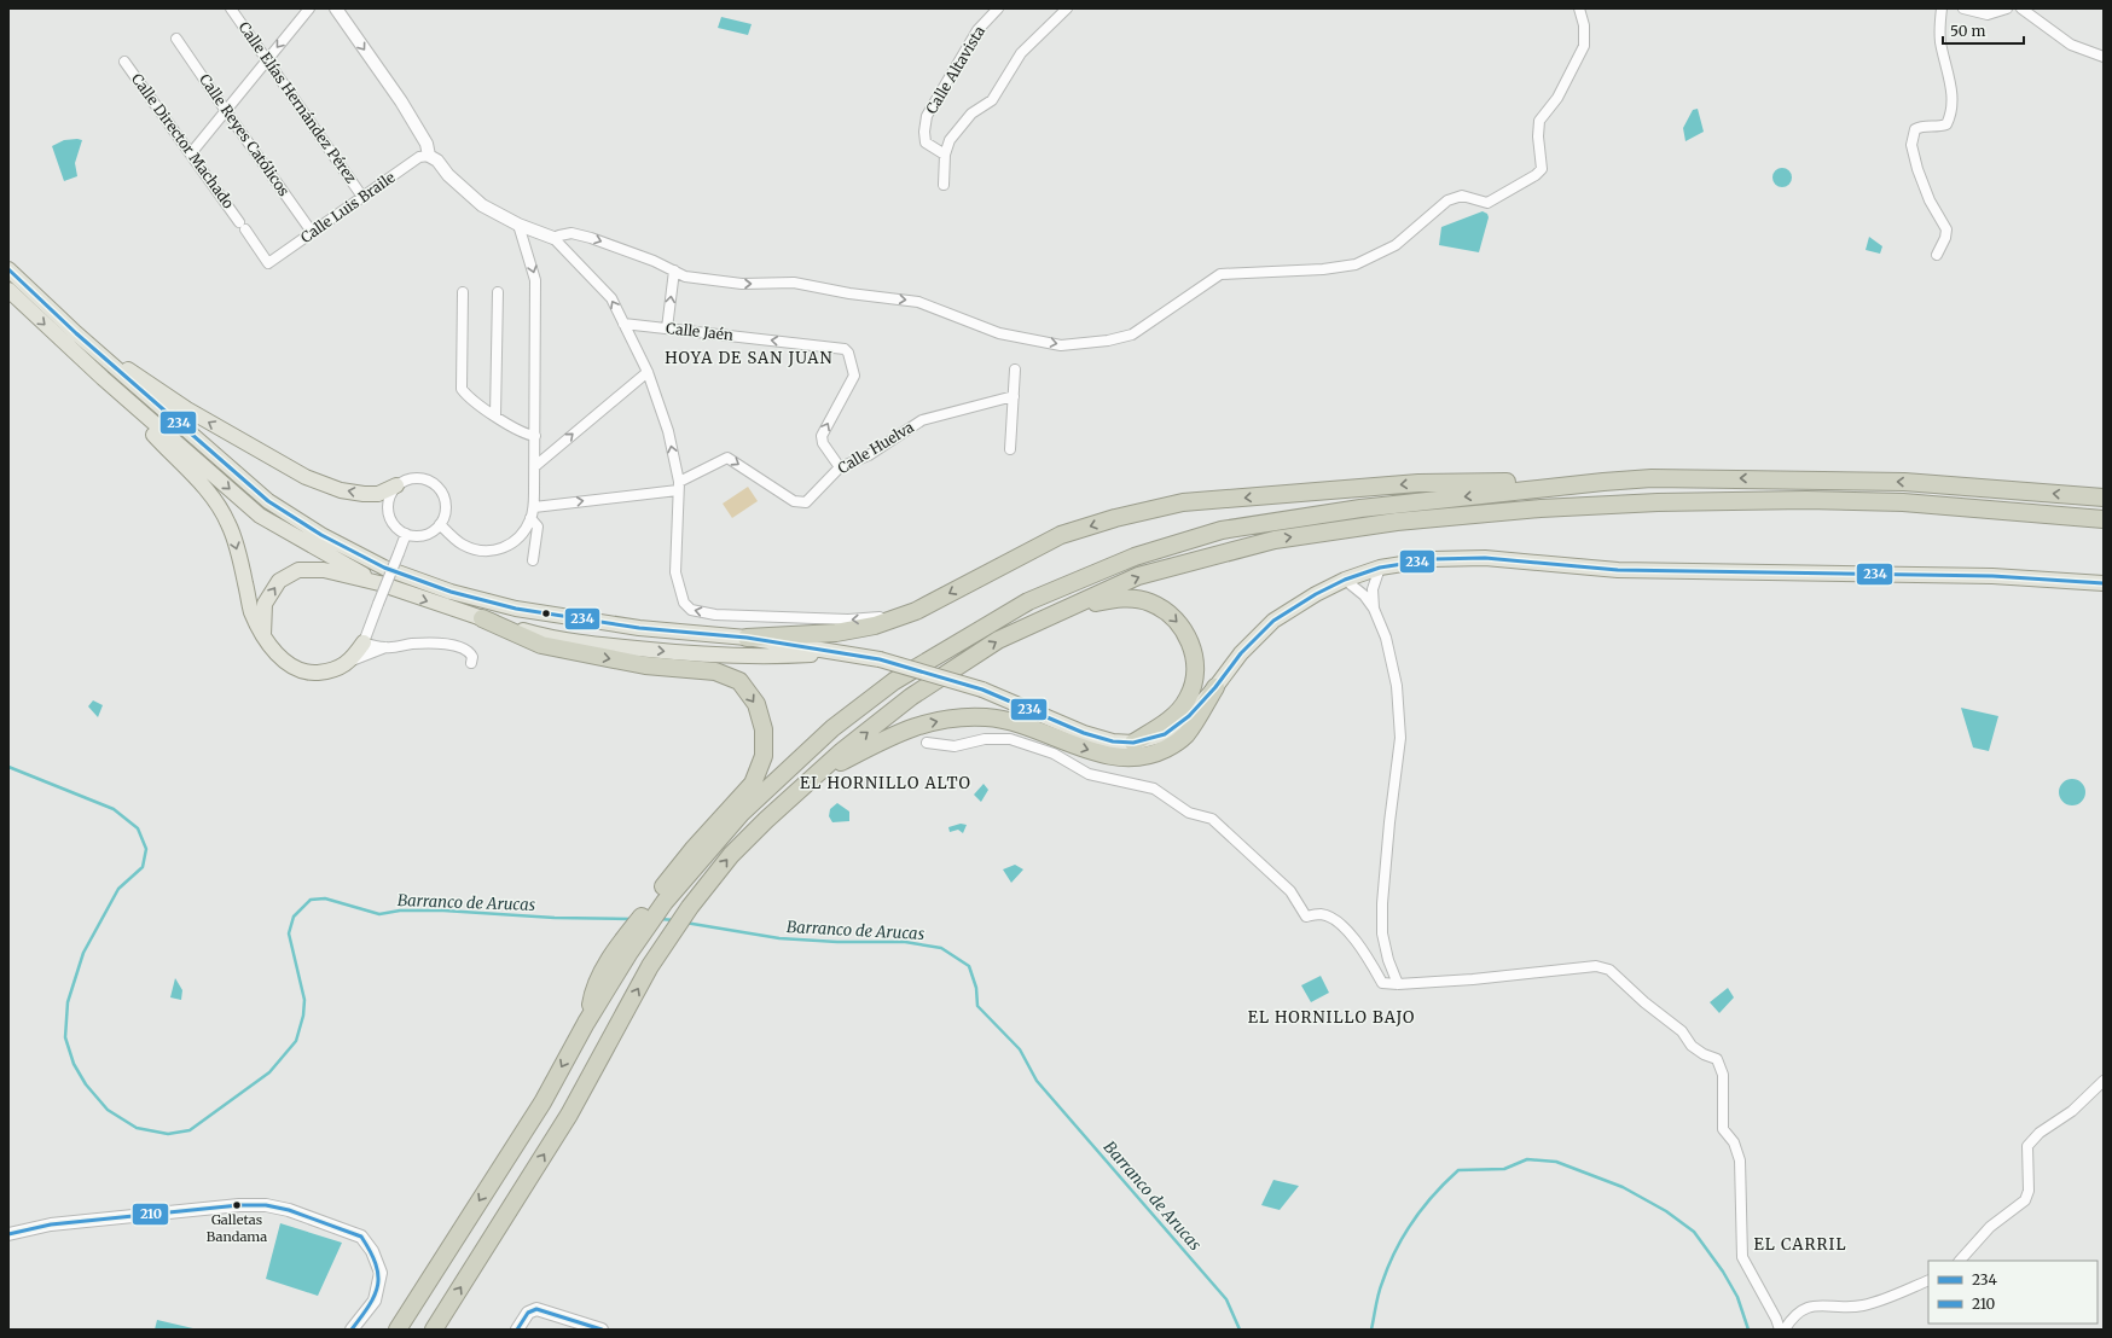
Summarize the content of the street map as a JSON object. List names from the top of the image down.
{
  "streets": {
    "street": [
      "Calle Altavista",
      "Calle Elías Hernández Pérez",
      "Calle Reyes Católicos",
      "Calle Director Machado",
      "Calle Luis Braile",
      "Calle Jaén",
      "Calle Huelva"
    ]
  },
  "crossings": [
    ["Calle Elías Hernández Pérez", "Calle Luis Braile"],
    ["Calle Reyes Católicos", "Calle Luis Braile"],
    ["Calle Director Machado", "Calle Luis Braile"],
    ["Calle Jaén", "Calle Huelva"]
  ],
  "one_way": ["Calle Huelva"],
  "districts": [
    "HOYA DE SAN JUAN",
    "EL HORNILLO ALTO",
    "EL HORNILLO BAJO",
    "EL CARRIL"
  ],
  "water": ["Barranco de Arucas"],
  "places": ["Galletas Bandama"],
  "lines": ["transit line 234", "transit line 210"],
  "legend": ["234", "210"],
  "scale_bar": "50 m"
}
